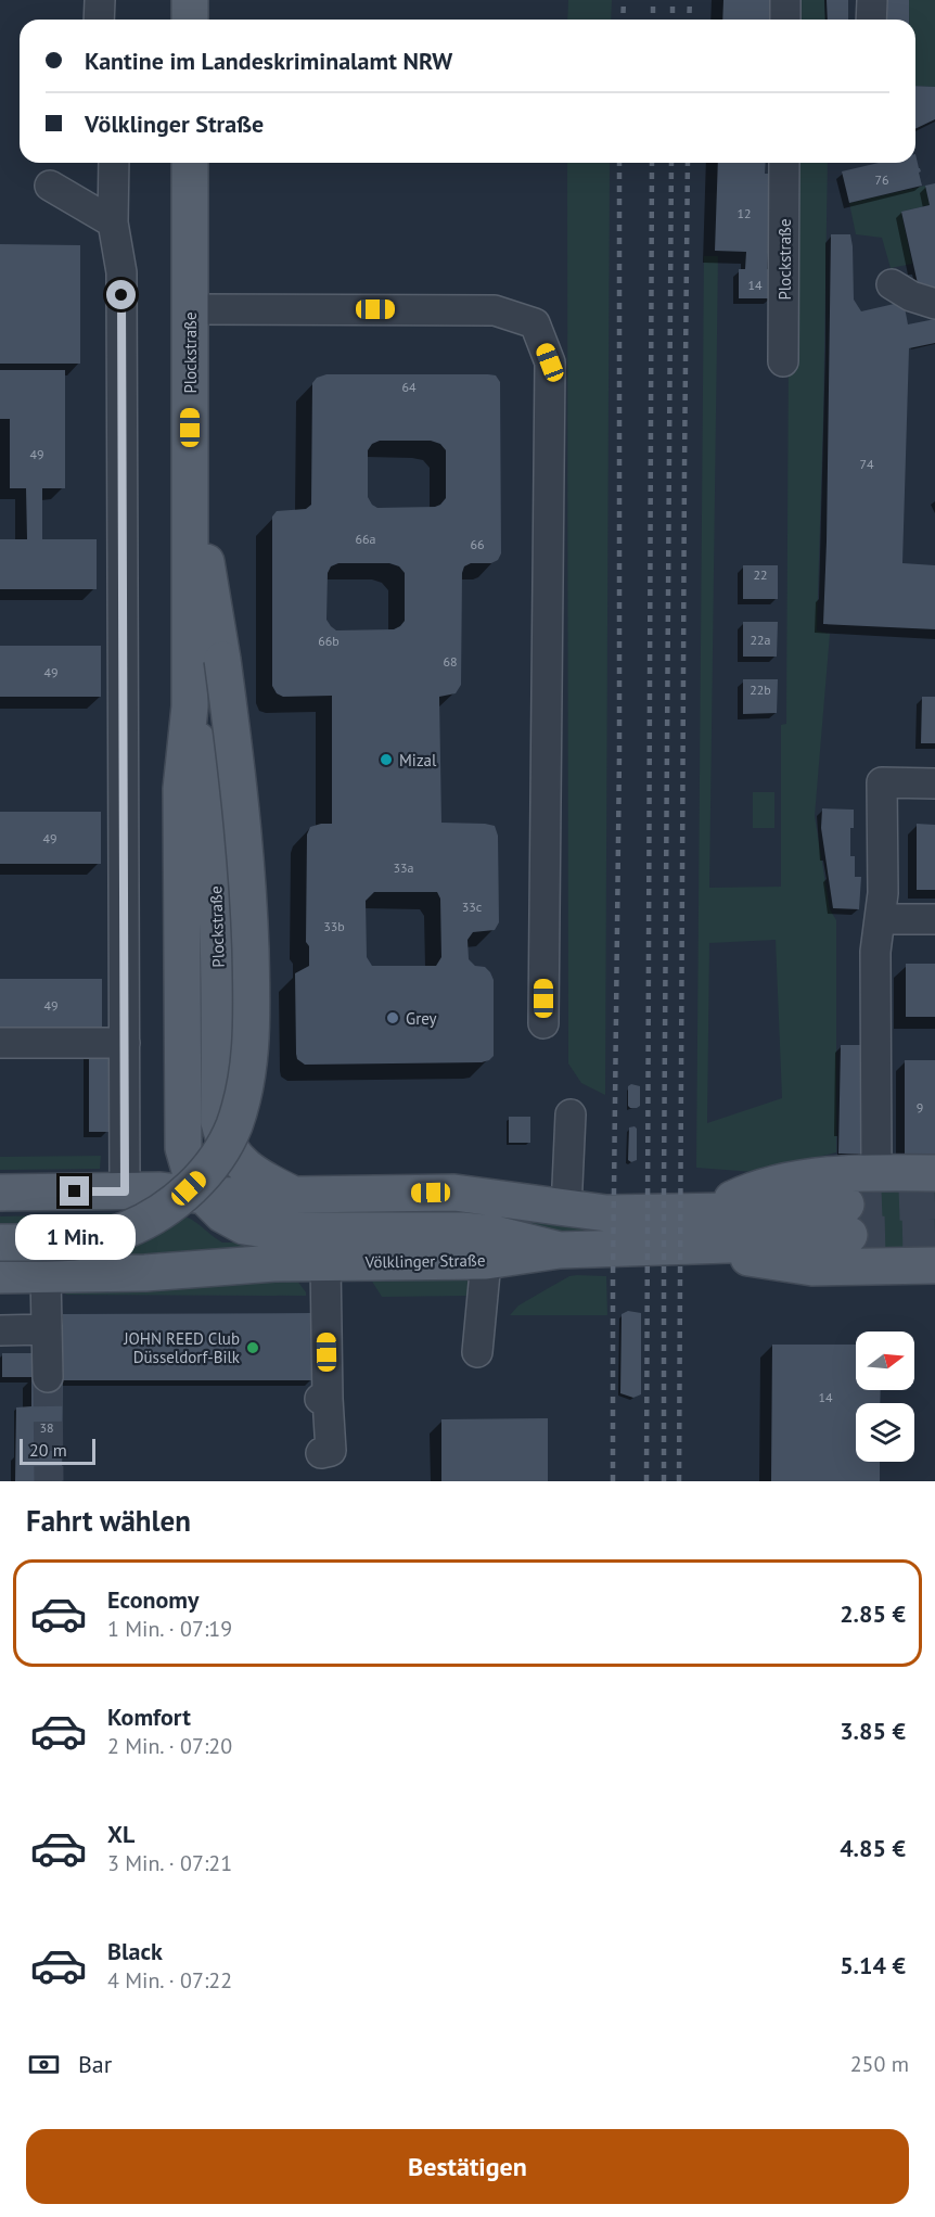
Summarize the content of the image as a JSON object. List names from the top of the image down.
{
  "streets": {
    "main road": ["Plockstraße", "Völklinger Straße"]
  },
  "crossings": [
    ["Plockstraße", "Völklinger Straße"]
  ],
  "places": ["Mizal", "Grey", "JOHN REED Club Düsseldorf-Bilk"],
  "house_numbers": [
    "76",
    "12",
    "14",
    "64",
    "49",
    "74",
    "66a",
    "66",
    "22",
    "22a",
    "66b",
    "68",
    "49",
    "22b",
    "49",
    "33a",
    "33c",
    "33b",
    "49",
    "9",
    "14",
    "38"
  ],
  "scale_bar": "20 m",
  "north": "right",
  "page": {
    "banner": ["Kantine im Landeskriminalamt NRW", "Völklinger Straße"],
    "bubble": "1 Min.",
    "scale": "20 m",
    "heading": "Fahrt wählen",
    "list": [
      {
        "name": "Economy",
        "note": "1 Min. · 07:19",
        "value": "2.85 €"
      },
      {
        "name": "Komfort",
        "note": "2 Min. · 07:20",
        "value": "3.85 €"
      },
      {
        "name": "XL",
        "note": "3 Min. · 07:21",
        "value": "4.85 €"
      },
      {
        "name": "Black",
        "note": "4 Min. · 07:22",
        "value": "5.14 €"
      }
    ],
    "pay": ["Bar", "250 m"],
    "buttons": "Bestätigen"
  }
}
